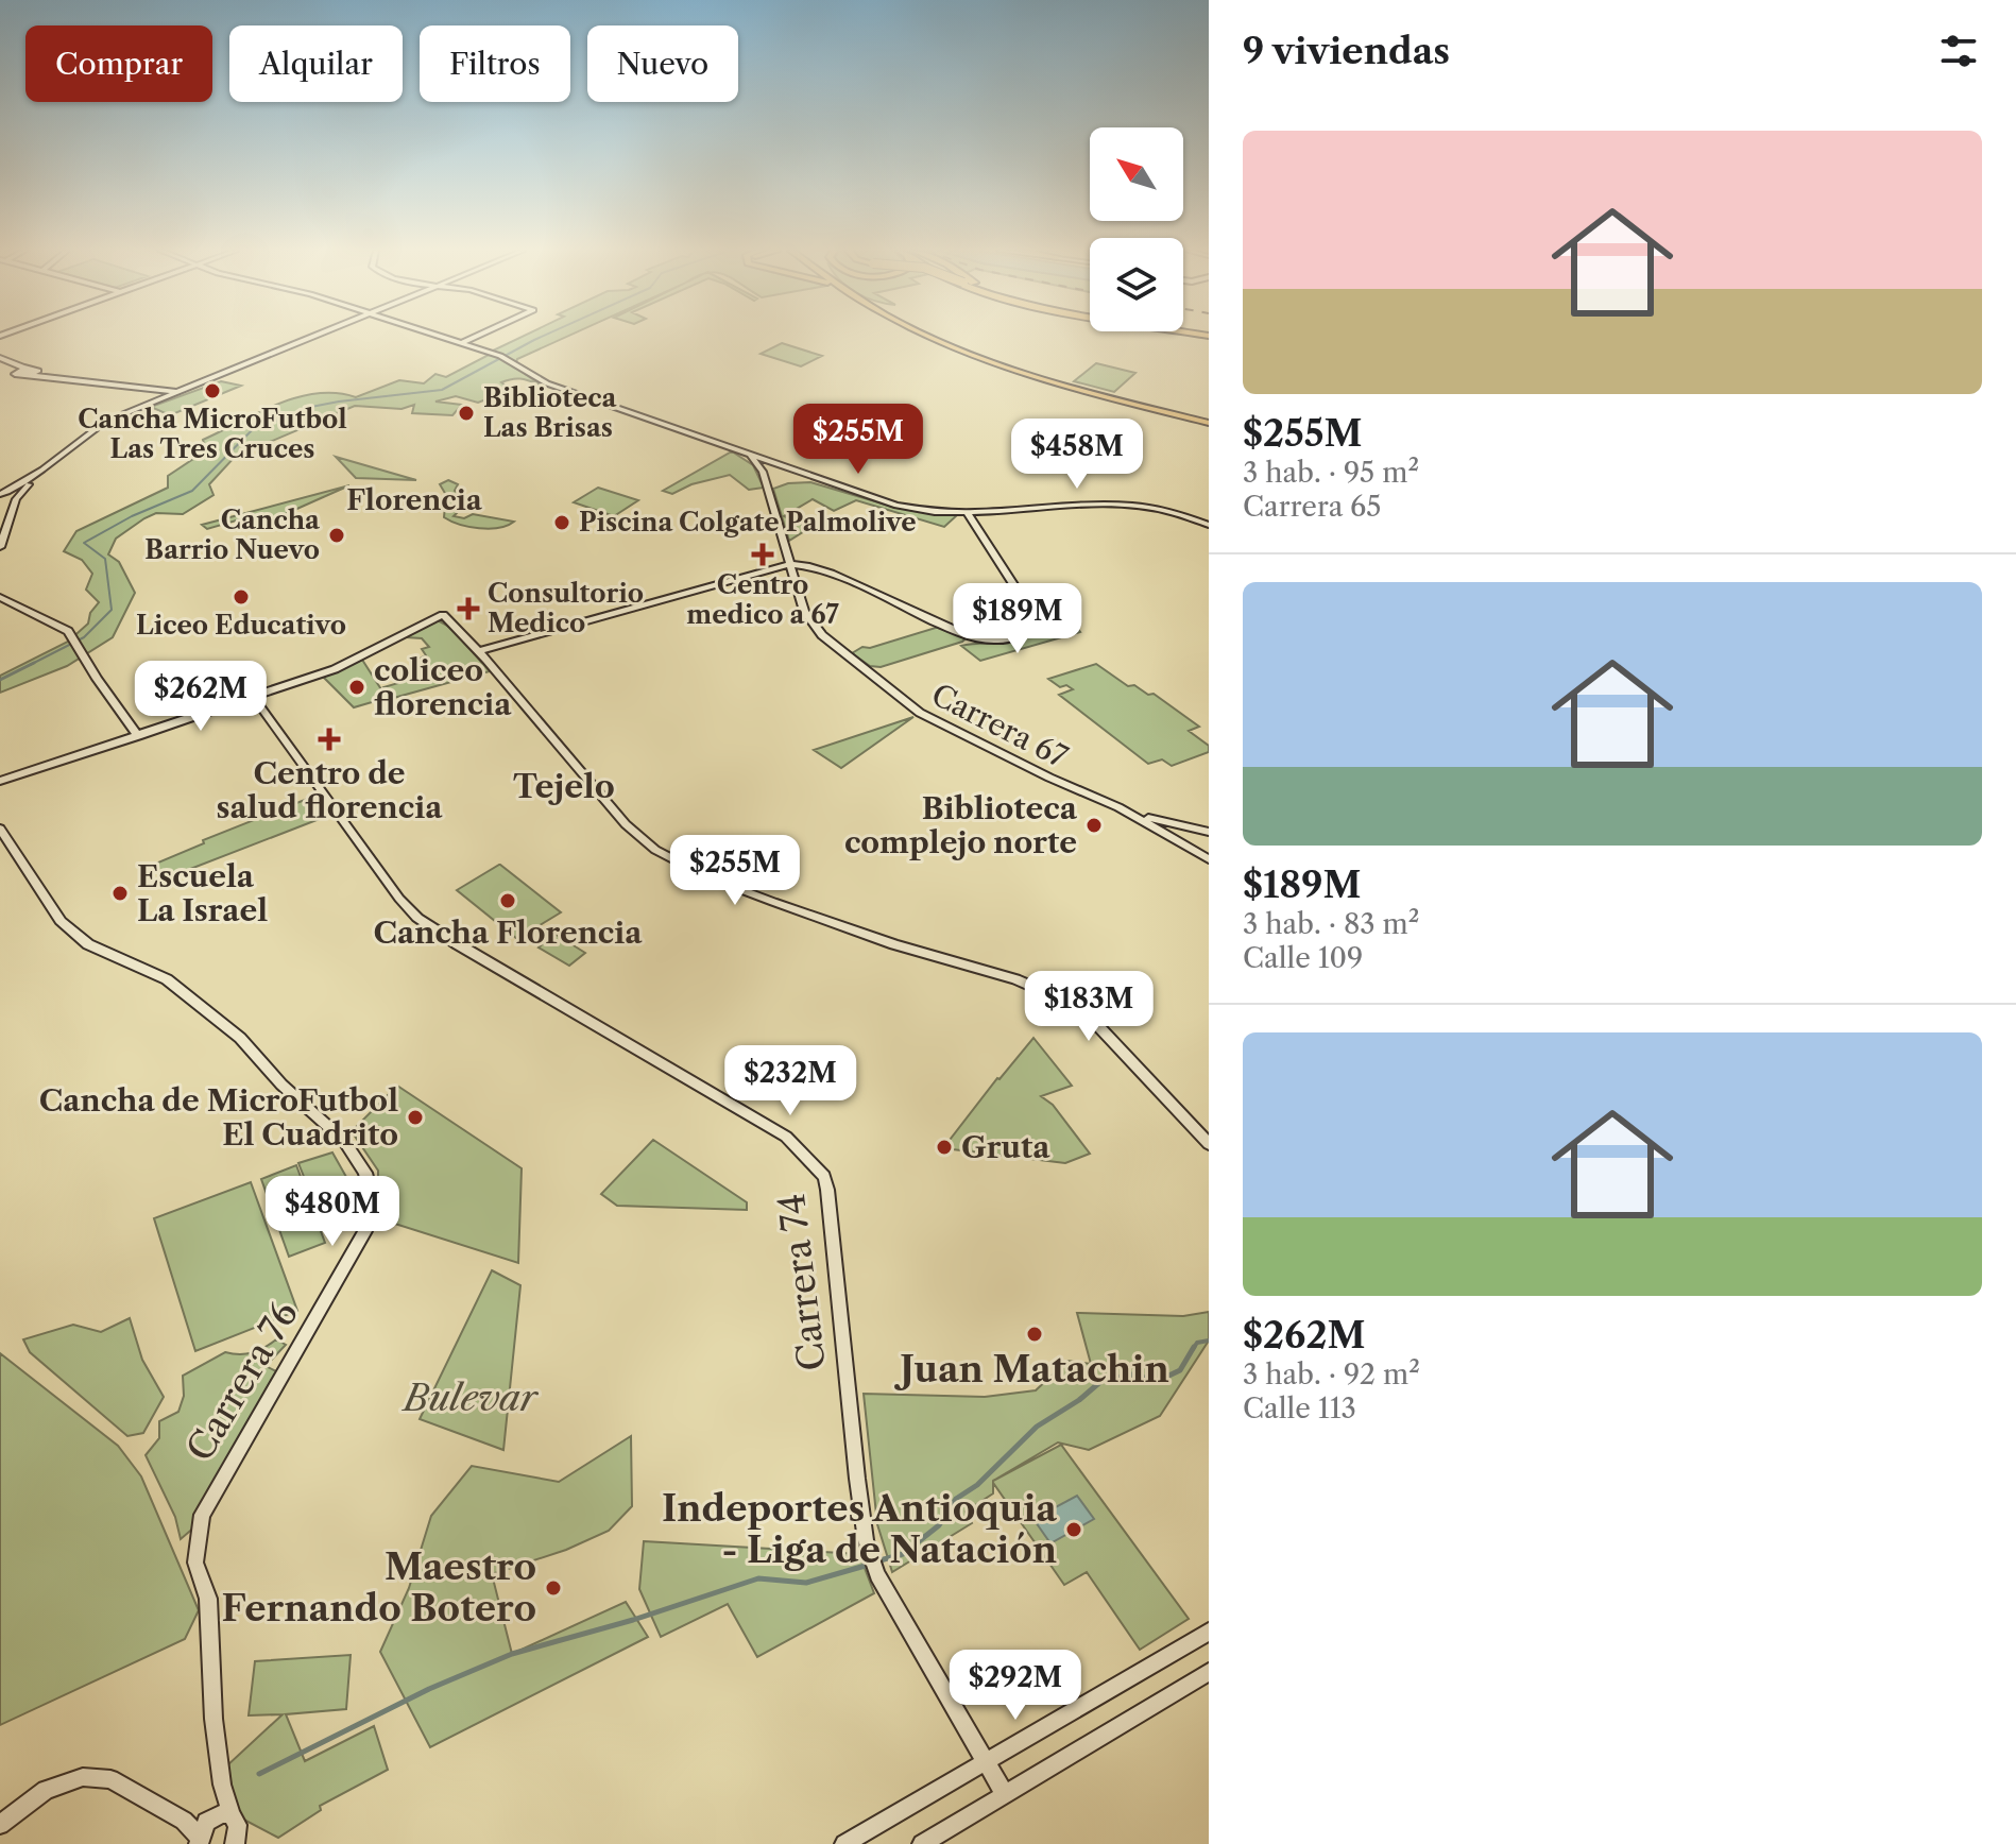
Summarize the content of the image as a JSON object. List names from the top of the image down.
{
  "streets": {
    "main road": ["Carrera 67", "Carrera 74", "Carrera 76"]
  },
  "districts": ["Florencia", "Tejelo"],
  "parks": ["Bulevar"],
  "places": {
    "other": [
      "Cancha MicroFutbol Las Tres Cruces",
      "Biblioteca Las Brisas",
      "Piscina Colgate Palmolive",
      "Cancha Barrio Nuevo",
      "Liceo Educativo",
      "coliceo florencia",
      "Biblioteca complejo norte",
      "Escuela La Israel",
      "Cancha Florencia",
      "Cancha de MicroFutbol El Cuadrito",
      "Gruta",
      "Juan Matachin",
      "Indeportes Antioquia - Liga de Natación",
      "Maestro Fernando Botero"
    ],
    "health": ["Centro medico a 67", "Consultorio Medico", "Centro de salud florencia"]
  },
  "north": "top left",
  "page": {
    "heading": "9 viviendas",
    "chip": [
      "Comprar",
      "Alquilar",
      "Filtros",
      "Nuevo"
    ],
    "list": [
      {
        "name": "$255M",
        "note": "3 hab. · 95 m² · Carrera 65"
      },
      {
        "name": "$189M",
        "note": "3 hab. · 83 m² · Calle 109"
      },
      {
        "name": "$262M",
        "note": "3 hab. · 92 m² · Calle 113"
      }
    ],
    "price": [
      "$255M",
      "$458M",
      "$189M",
      "$262M",
      "$255M",
      "$183M",
      "$232M",
      "$480M",
      "$292M"
    ]
  }
}
